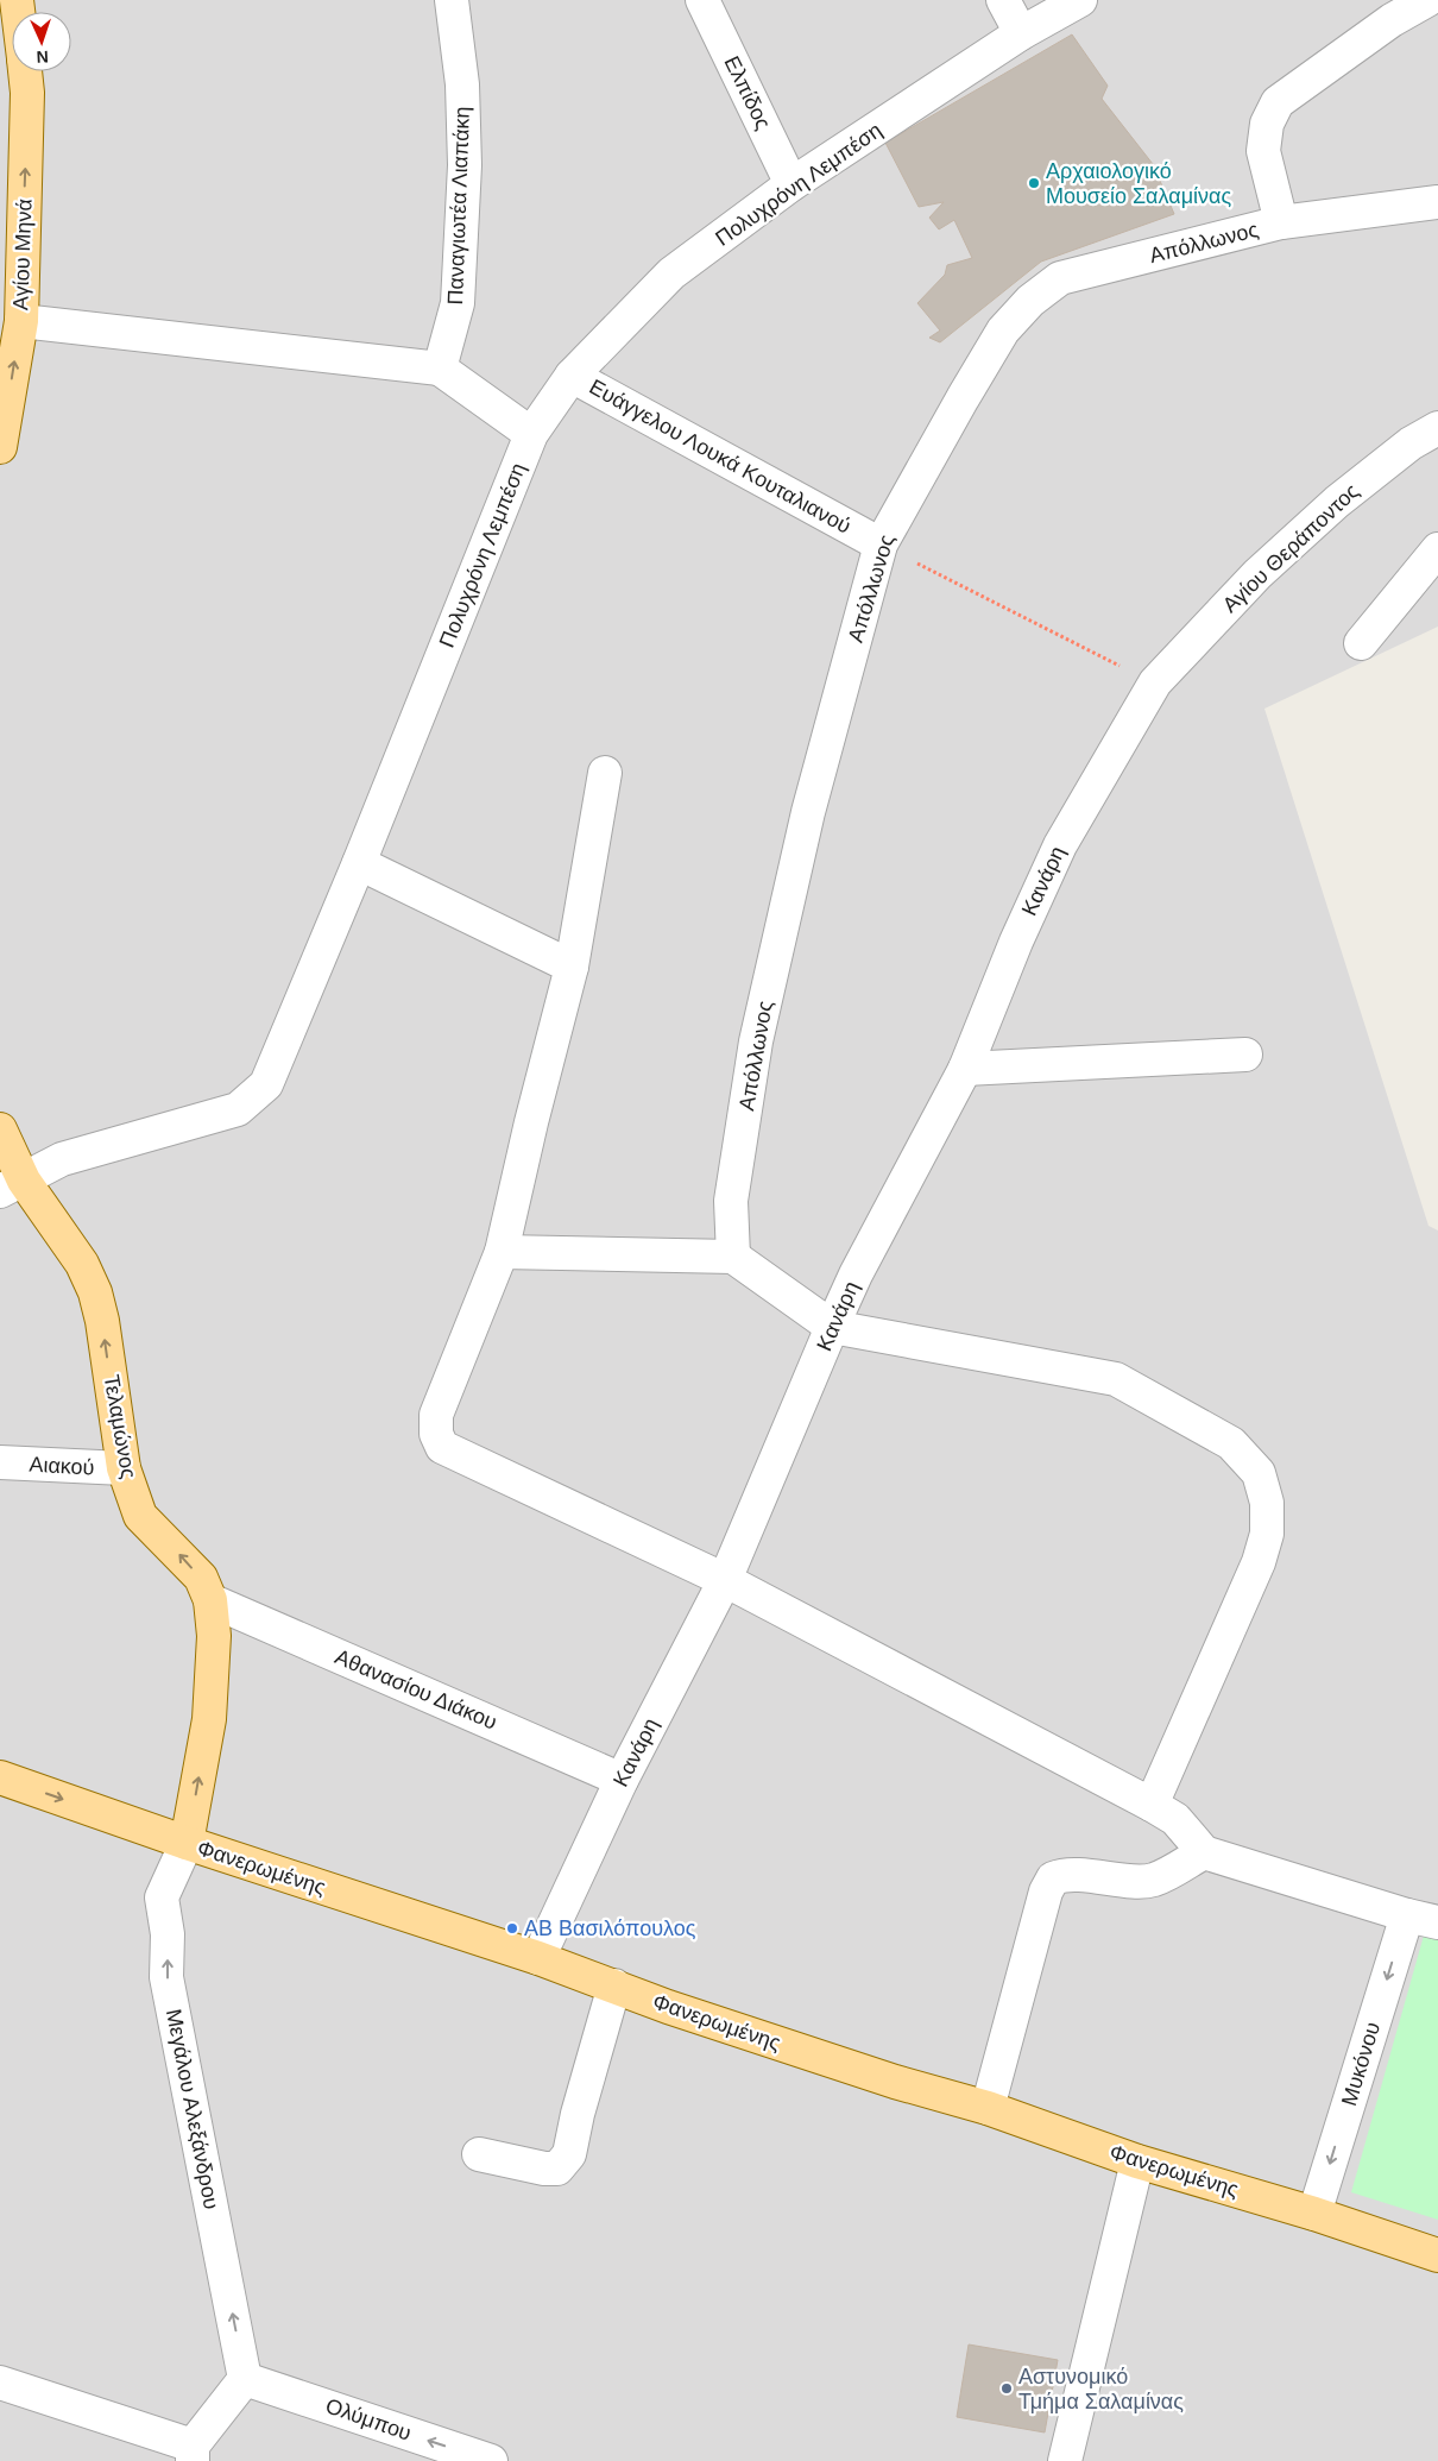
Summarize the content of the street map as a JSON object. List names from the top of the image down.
{
  "streets": {
    "main road": ["Αγίου Μηνά", "Τελαμώνος", "Φανερωμένης"],
    "street": [
      "Ελπίδος",
      "Πολυχρόνη Λεμπέση",
      "Παναγιωτέα Λιαπάκη",
      "Απόλλωνος",
      "Ευάγγελου Λουκά Κουταλιανού",
      "Αγίου Θεράποντος",
      "Κανάρη",
      "Αιακού",
      "Αθανασίου Διάκου",
      "Μυκόνου",
      "Μεγάλου Αλεξάνδρου",
      "Ολύμπου"
    ]
  },
  "crossings": [
    ["Ελπίδος", "Πολυχρόνη Λεμπέση"],
    ["Πολυχρόνη Λεμπέση", "Ευάγγελου Λουκά Κουταλιανού"],
    ["Πολυχρόνη Λεμπέση", "Τελαμώνος"],
    ["Απόλλωνος", "Ευάγγελου Λουκά Κουταλιανού"],
    ["Αγίου Θεράποντος", "Κανάρη"],
    ["Κανάρη", "Αθανασίου Διάκου"],
    ["Κανάρη", "Φανερωμένης"],
    ["Τελαμώνος", "Αιακού"],
    ["Τελαμώνος", "Αθανασίου Διάκου"],
    ["Τελαμώνος", "Φανερωμένης"],
    ["Τελαμώνος", "Μεγάλου Αλεξάνδρου"],
    ["Φανερωμένης", "Μυκόνου"],
    ["Φανερωμένης", "Μεγάλου Αλεξάνδρου"],
    ["Μεγάλου Αλεξάνδρου", "Ολύμπου"]
  ],
  "one_way": [
    "Αγίου Μηνά",
    "Τελαμώνος",
    "Μυκόνου",
    "Μεγάλου Αλεξάνδρου",
    "Ολύμπου"
  ],
  "places": ["Αρχαιολογικό Μουσείο Σαλαμίνας", "ΑΒ Βασιλόπουλος", "Αστυνομικό Τμήμα Σαλαμίνας"],
  "north": "bottom"
}
